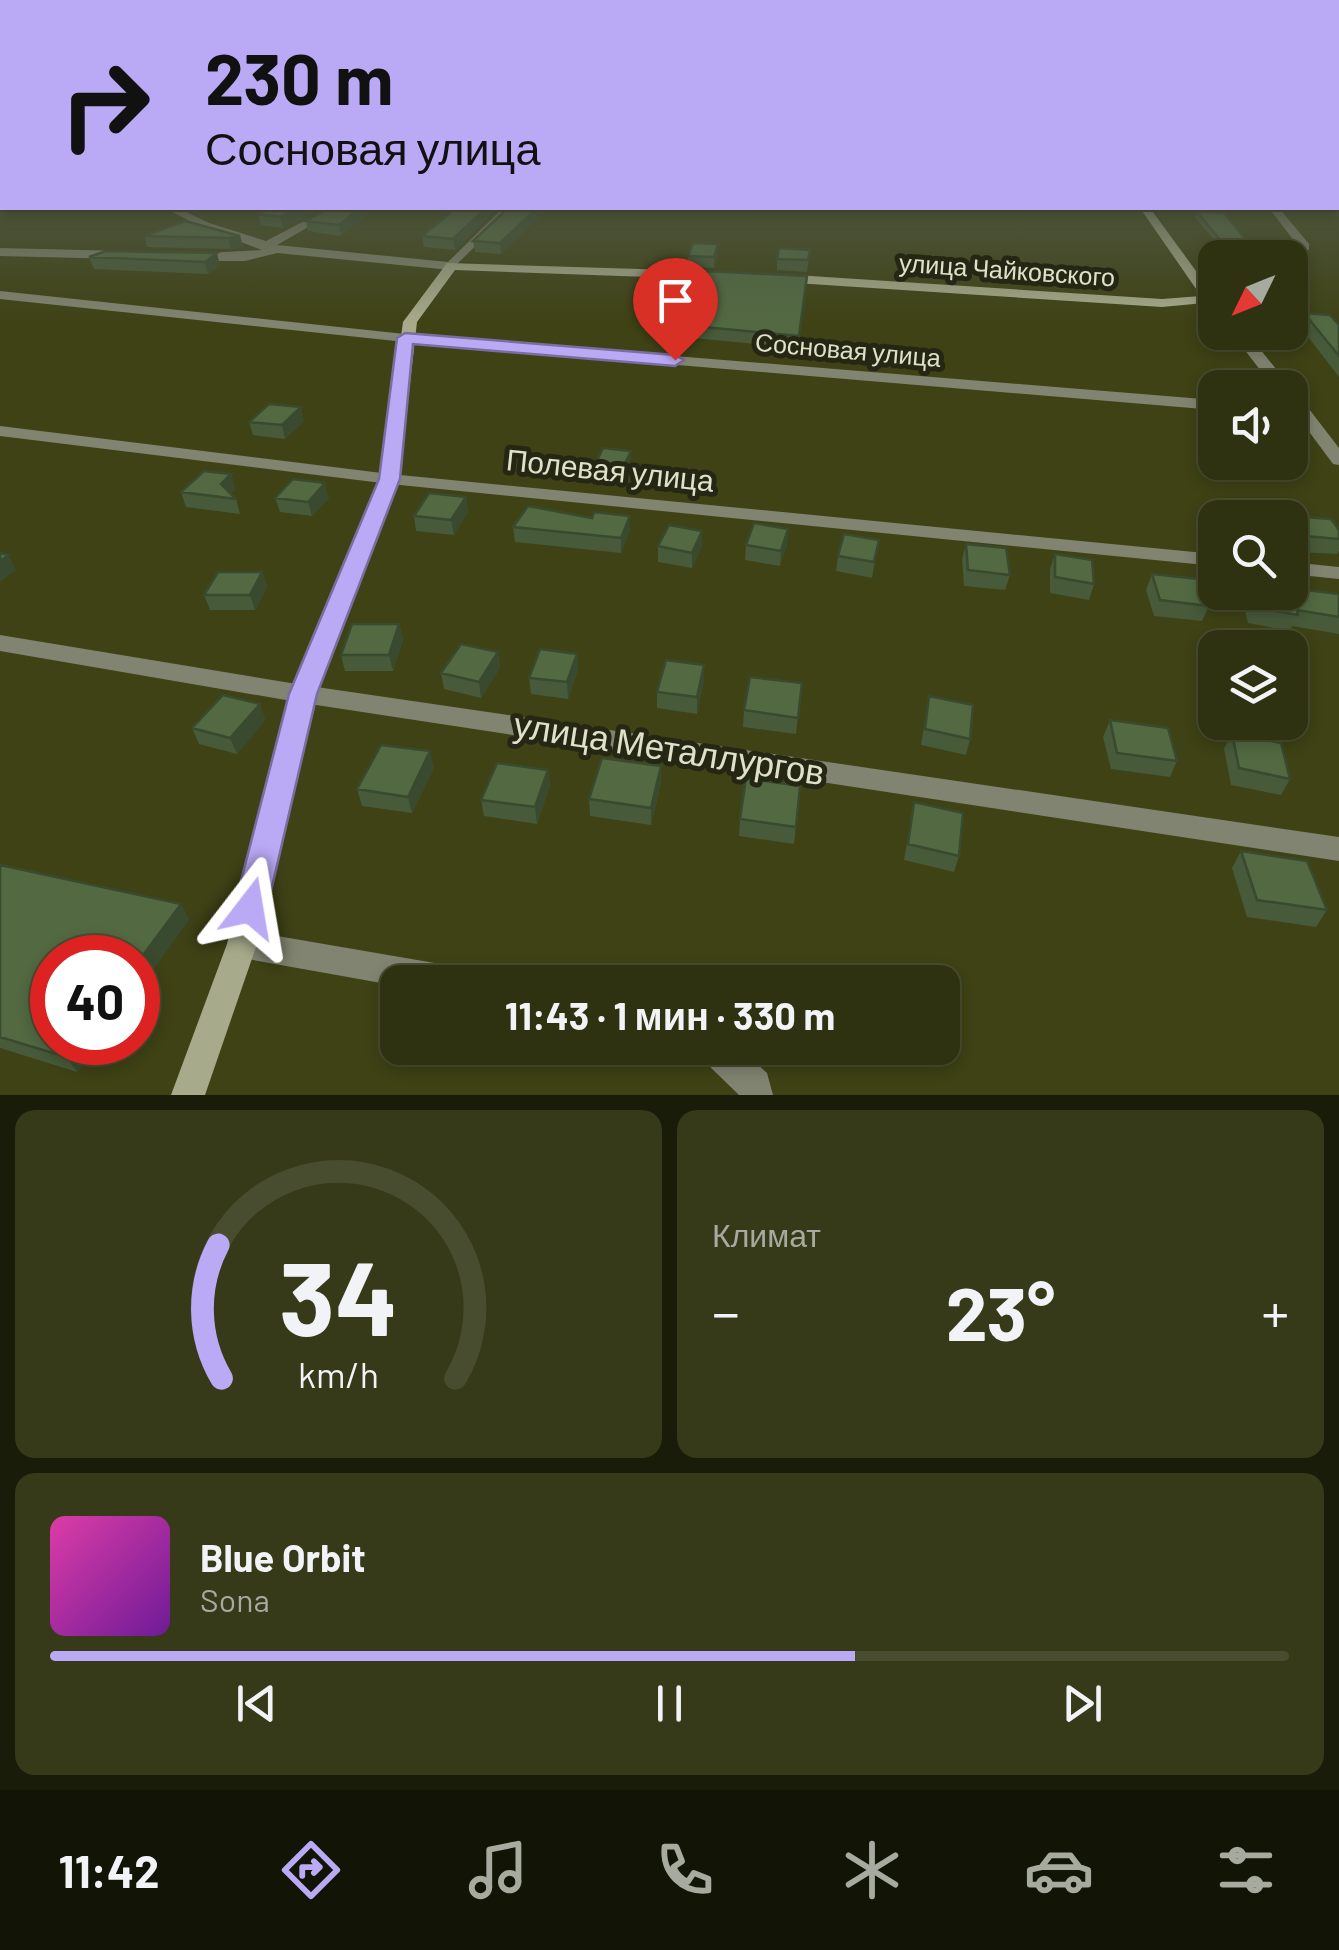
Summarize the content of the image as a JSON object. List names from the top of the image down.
{
  "streets": {
    "street": [
      "улица Чайковского",
      "Сосновая улица",
      "Полевая улица",
      "улица Металлургов"
    ]
  },
  "north": "bottom left",
  "page": {
    "turn": ["230 m", "Сосновая улица"],
    "limit": "40",
    "trip": "11:43 · 1 мин · 330 m",
    "tile": "Климат",
    "heat": ["−", "23°", "+"],
    "song": ["Blue Orbit", "Sona"],
    "tabs": "11:42",
    "gauge": ["34", "km/h"]
  }
}
